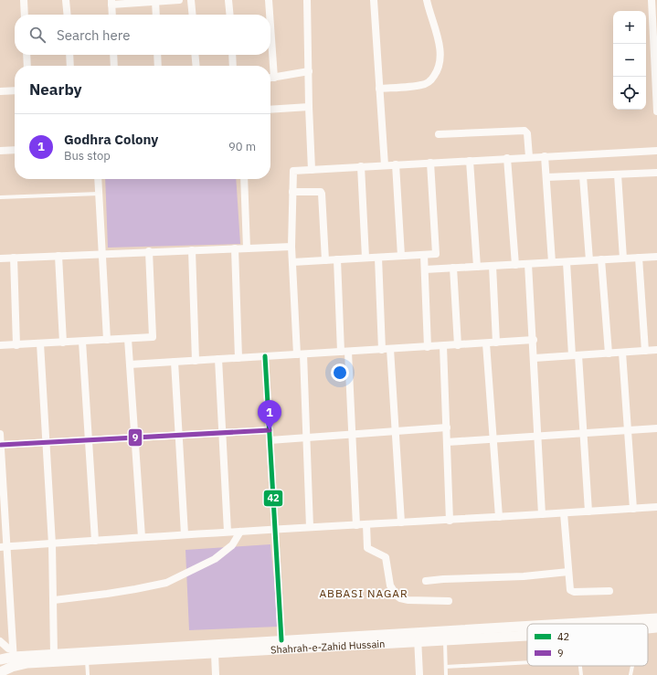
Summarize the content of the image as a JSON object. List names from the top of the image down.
{
  "streets": {
    "main road": ["Shahrah-e-Zahid Hussain"]
  },
  "districts": ["ABBASI NAGAR"],
  "lines": ["transit line 42", "transit line 9"],
  "legend": ["42", "9"],
  "page": {
    "map_buttons": ["+", "−"],
    "search": "Search here",
    "heading": "Nearby",
    "list": [
      {
        "mark": "1",
        "name": "Godhra Colony",
        "note": "Bus stop",
        "value": "90 m"
      }
    ],
    "pins": "1"
  }
}
